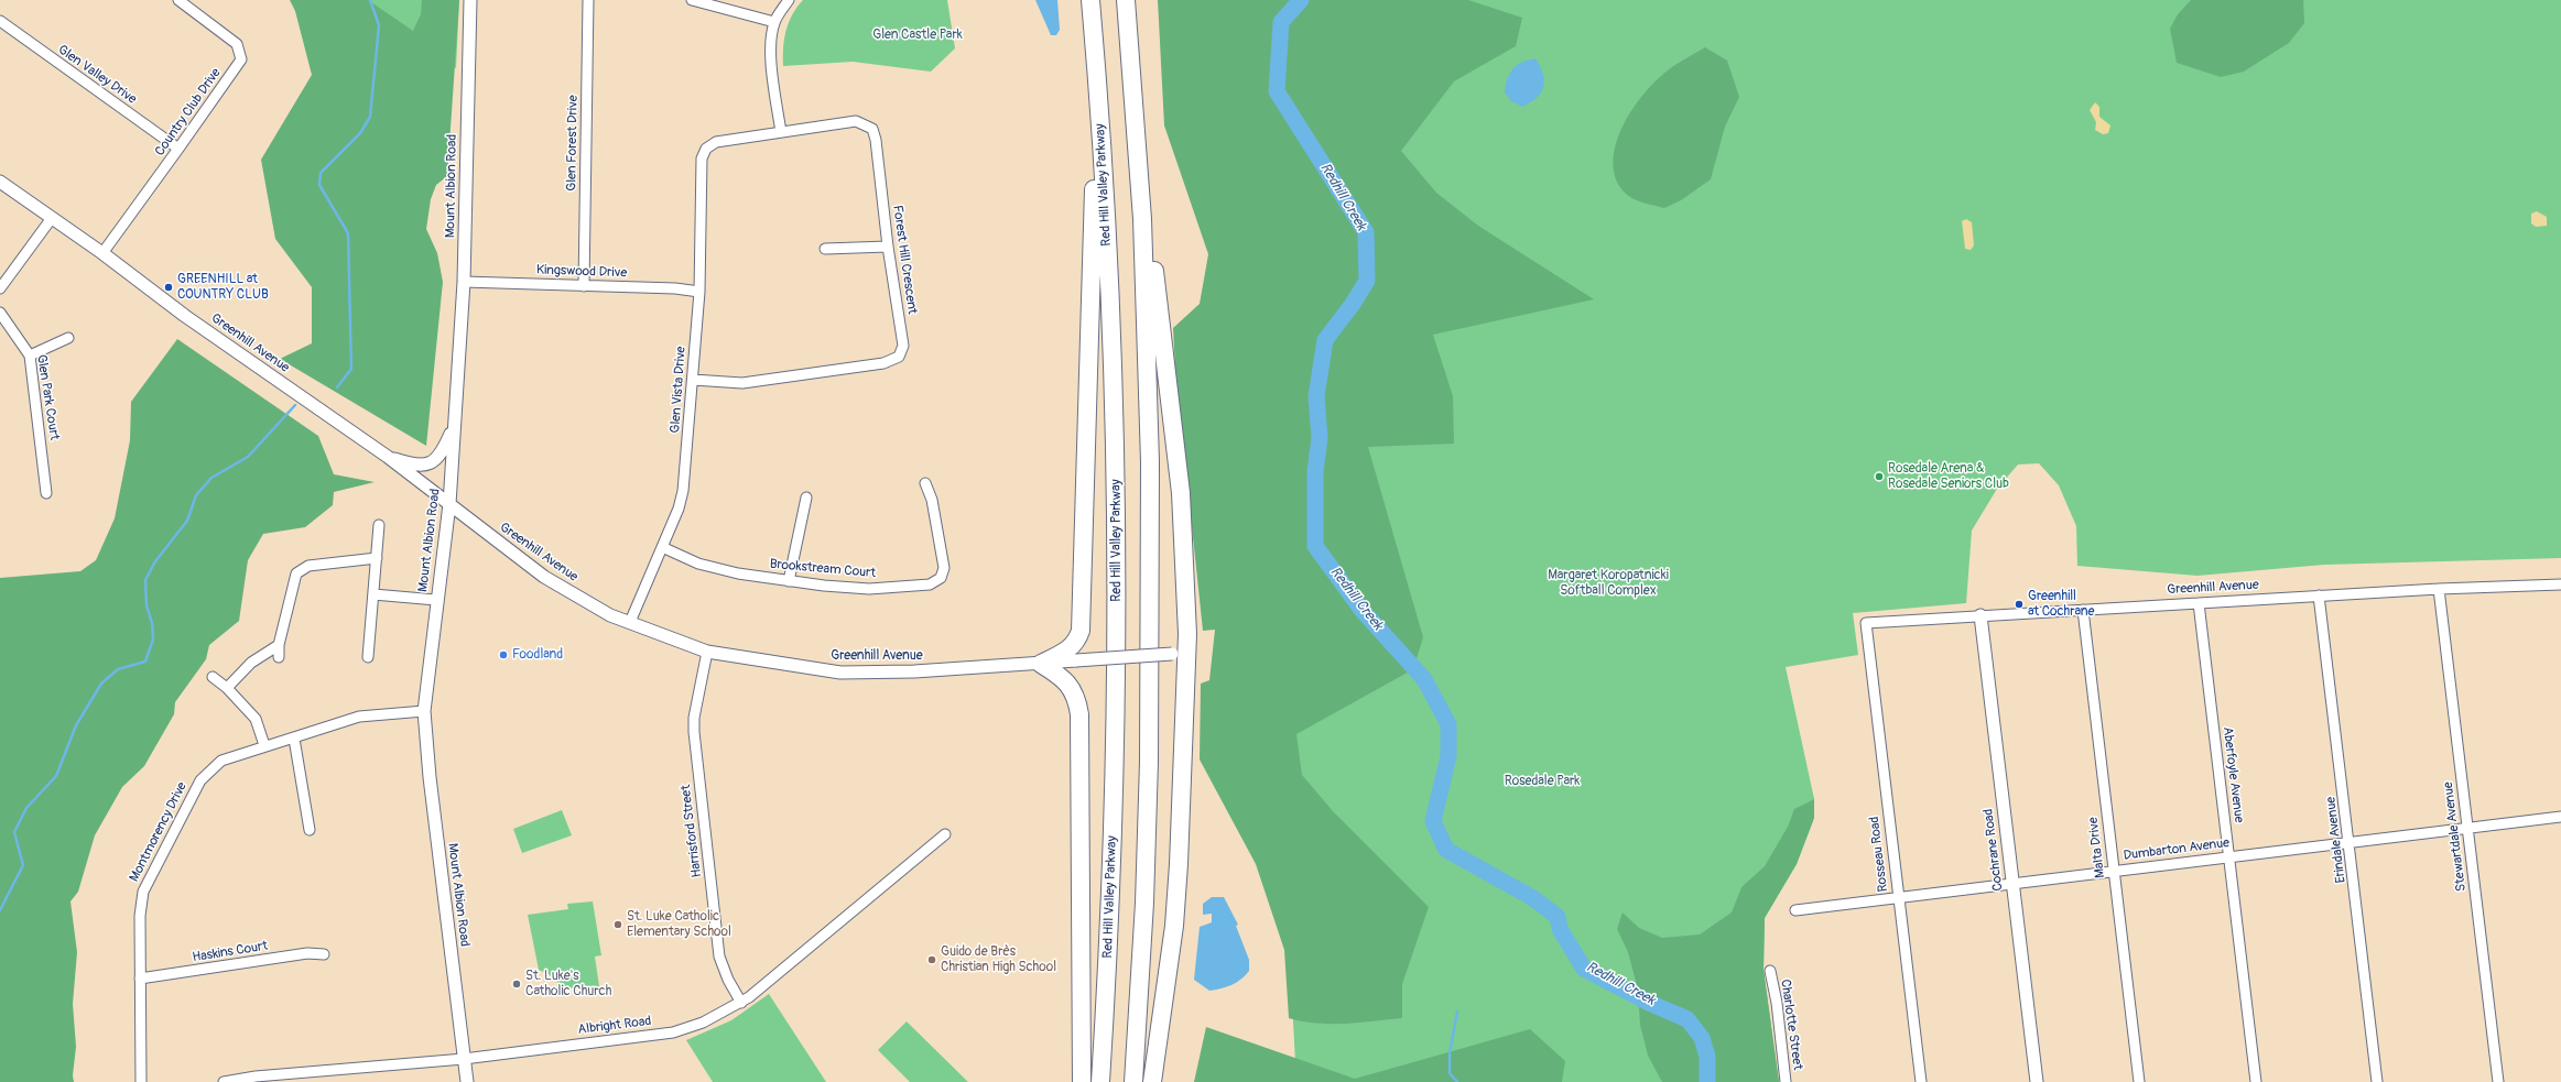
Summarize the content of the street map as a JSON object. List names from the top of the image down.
{
  "streets": {
    "highway": ["Red Hill Valley Parkway"],
    "street": [
      "Glen Valley Drive",
      "Country Club Drive",
      "Glen Forest Drive",
      "Mount Albion Road",
      "Forest Hill Crescent",
      "Kingswood Drive",
      "Greenhill Avenue",
      "Glen Vista Drive",
      "Glen Park Court",
      "Brookstream Court",
      "Aberfoyle Avenue",
      "Harrisford Street",
      "Montmorency Drive",
      "Stewartdale Avenue",
      "Erindale Avenue",
      "Malta Drive",
      "Cochrane Road",
      "Dumbarton Avenue",
      "Rosseau Road",
      "Haskins Court",
      "Charlotte Street",
      "Albright Road"
    ]
  },
  "crossings": [
    ["Glen Valley Drive", "Country Club Drive"],
    ["Country Club Drive", "Greenhill Avenue"],
    ["Glen Forest Drive", "Kingswood Drive"],
    ["Mount Albion Road", "Kingswood Drive"],
    ["Mount Albion Road", "Greenhill Avenue"],
    ["Mount Albion Road", "Montmorency Drive"],
    ["Mount Albion Road", "Albright Road"],
    ["Forest Hill Crescent", "Glen Vista Drive"],
    ["Kingswood Drive", "Glen Vista Drive"],
    ["Greenhill Avenue", "Glen Vista Drive"],
    ["Greenhill Avenue", "Aberfoyle Avenue"],
    ["Greenhill Avenue", "Harrisford Street"],
    ["Greenhill Avenue", "Stewartdale Avenue"],
    ["Greenhill Avenue", "Erindale Avenue"],
    ["Greenhill Avenue", "Malta Drive"],
    ["Greenhill Avenue", "Cochrane Road"],
    ["Greenhill Avenue", "Rosseau Road"],
    ["Glen Vista Drive", "Brookstream Court"],
    ["Aberfoyle Avenue", "Dumbarton Avenue"],
    ["Harrisford Street", "Albright Road"],
    ["Montmorency Drive", "Haskins Court"],
    ["Stewartdale Avenue", "Dumbarton Avenue"],
    ["Erindale Avenue", "Dumbarton Avenue"],
    ["Malta Drive", "Dumbarton Avenue"],
    ["Cochrane Road", "Dumbarton Avenue"],
    ["Dumbarton Avenue", "Rosseau Road"]
  ],
  "water": ["Redhill Creek"],
  "parks": ["Glen Castle Park", "Margaret Koropatnicki Softball Complex", "Rosedale Park"],
  "places": [
    "GREENHILL at COUNTRY CLUB",
    "Rosedale Arena & Rosedale Seniors Club",
    "Greenhill at Cochrane",
    "Foodland",
    "St. Luke Catholic Elementary School",
    "Guido de Brès Christian High School",
    "St. Luke's Catholic Church"
  ]
}
